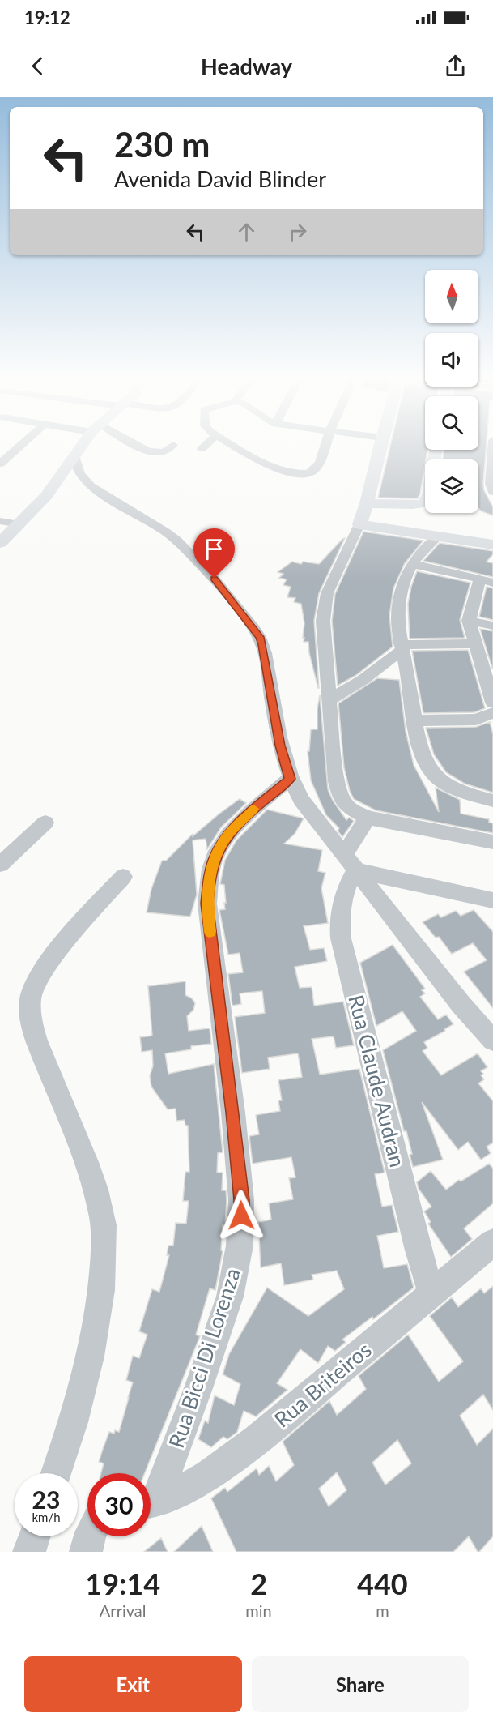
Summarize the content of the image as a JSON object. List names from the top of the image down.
{
  "streets": {
    "street": ["Rua Claude Audran", "Rua Bicci Di Lorenza", "Rua Briteiros"]
  },
  "crossings": [
    ["Rua Claude Audran", "Rua Briteiros"]
  ],
  "north": "top",
  "page": {
    "status": "19:12",
    "header": "Headway",
    "turn": ["230 m", "Avenida David Blinder"],
    "speed": "23 km/h",
    "limit": "30",
    "eta": [
      "19:14",
      "Arrival",
      "2",
      "min",
      "440",
      "m"
    ],
    "buttons": ["Exit", "Share"]
  }
}
